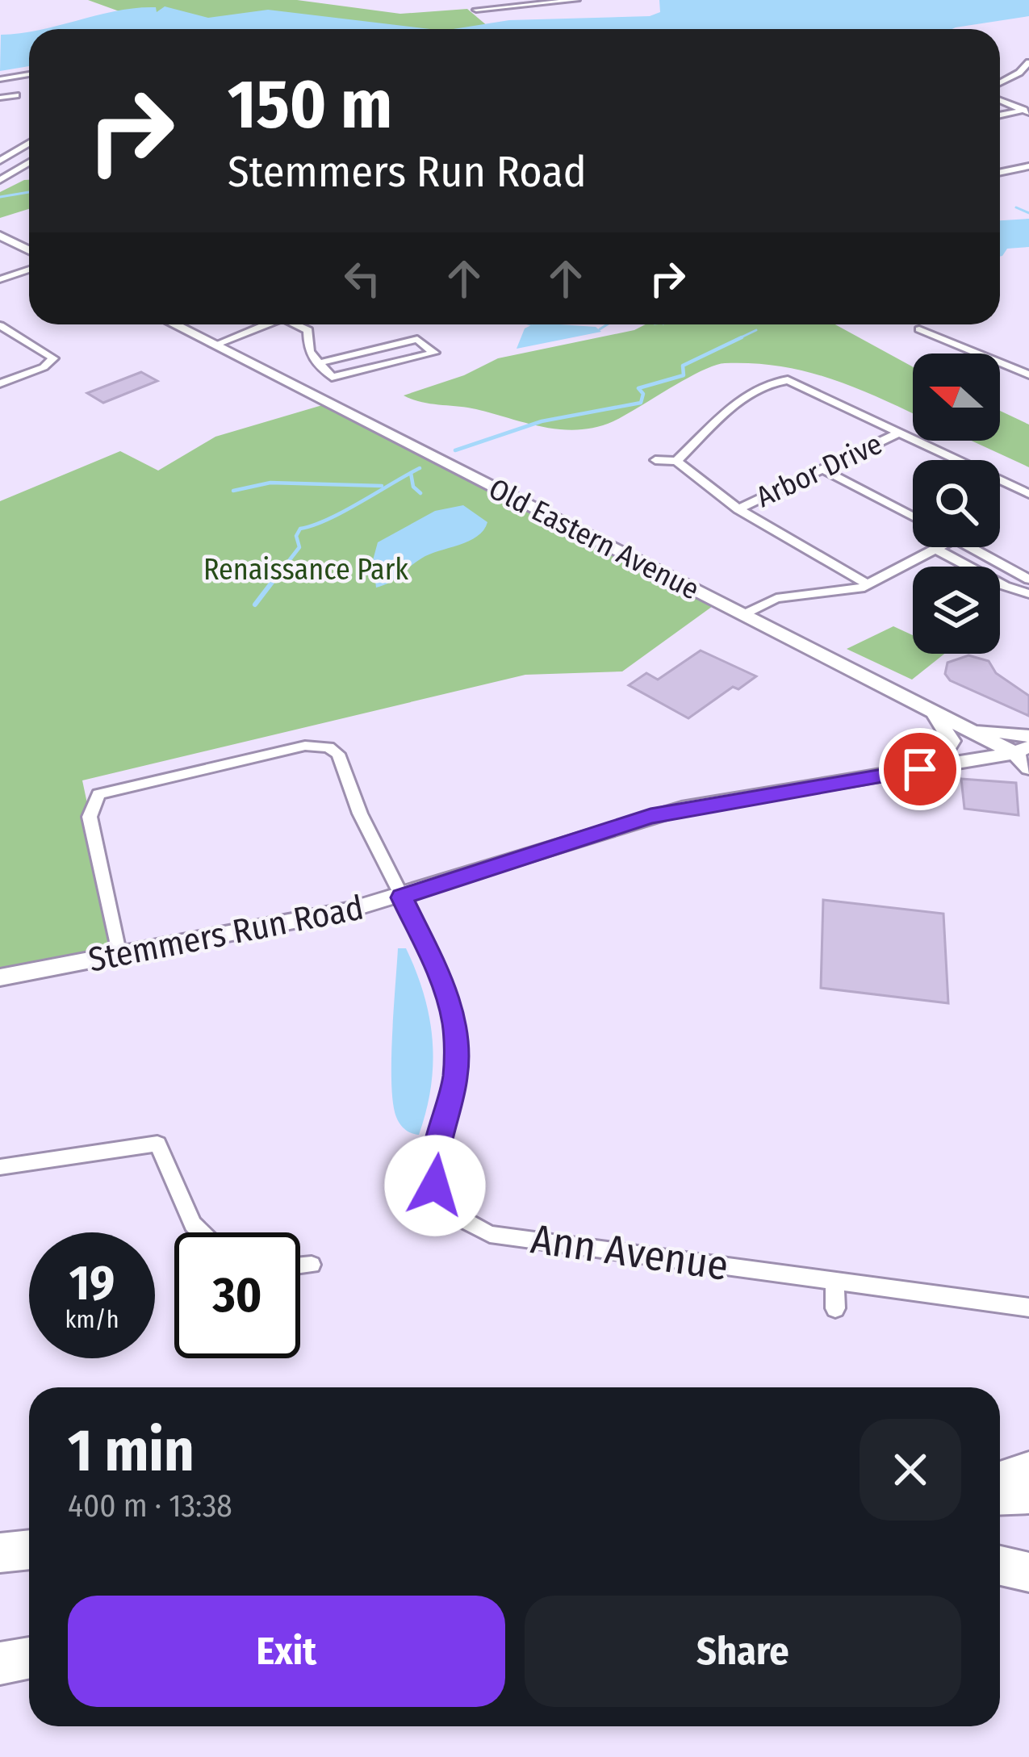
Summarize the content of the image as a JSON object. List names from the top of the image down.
{
  "streets": {
    "street": [
      "Arbor Drive",
      "Old Eastern Avenue",
      "Stemmers Run Road",
      "Ann Avenue"
    ]
  },
  "crossings": [
    ["Old Eastern Avenue", "Stemmers Run Road"],
    ["Stemmers Run Road", "Ann Avenue"]
  ],
  "parks": ["Renaissance Park"],
  "north": "left",
  "page": {
    "turn": ["150 m", "Stemmers Run Road"],
    "speed": "19 km/h",
    "limit": "30",
    "heading": ["1 min", "400 m · 13:38"],
    "buttons": ["Exit", "Share"]
  }
}
